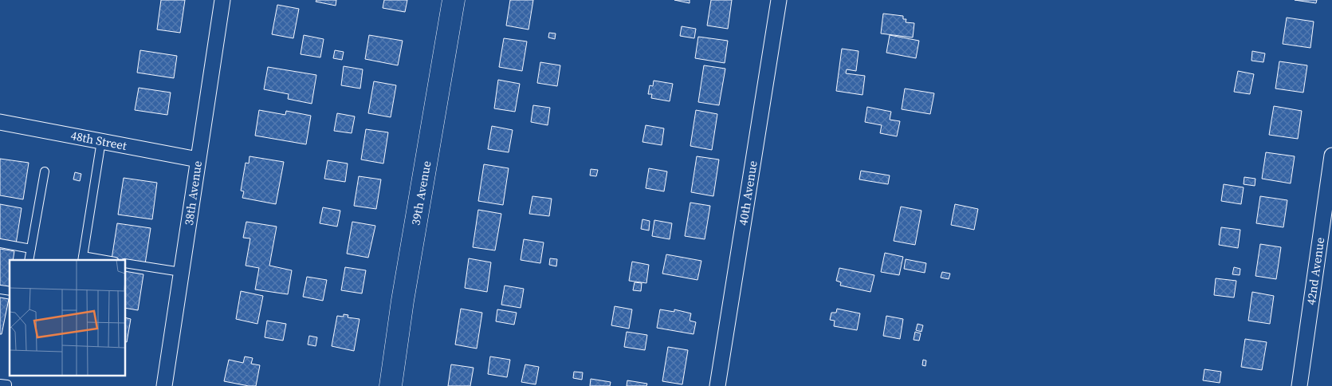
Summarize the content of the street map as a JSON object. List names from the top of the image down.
{
  "streets": {
    "main road": ["39th Avenue"],
    "street": [
      "48th Street",
      "38th Avenue",
      "40th Avenue",
      "42nd Avenue"
    ]
  },
  "crossings": [
    ["48th Street", "38th Avenue"]
  ]
}
